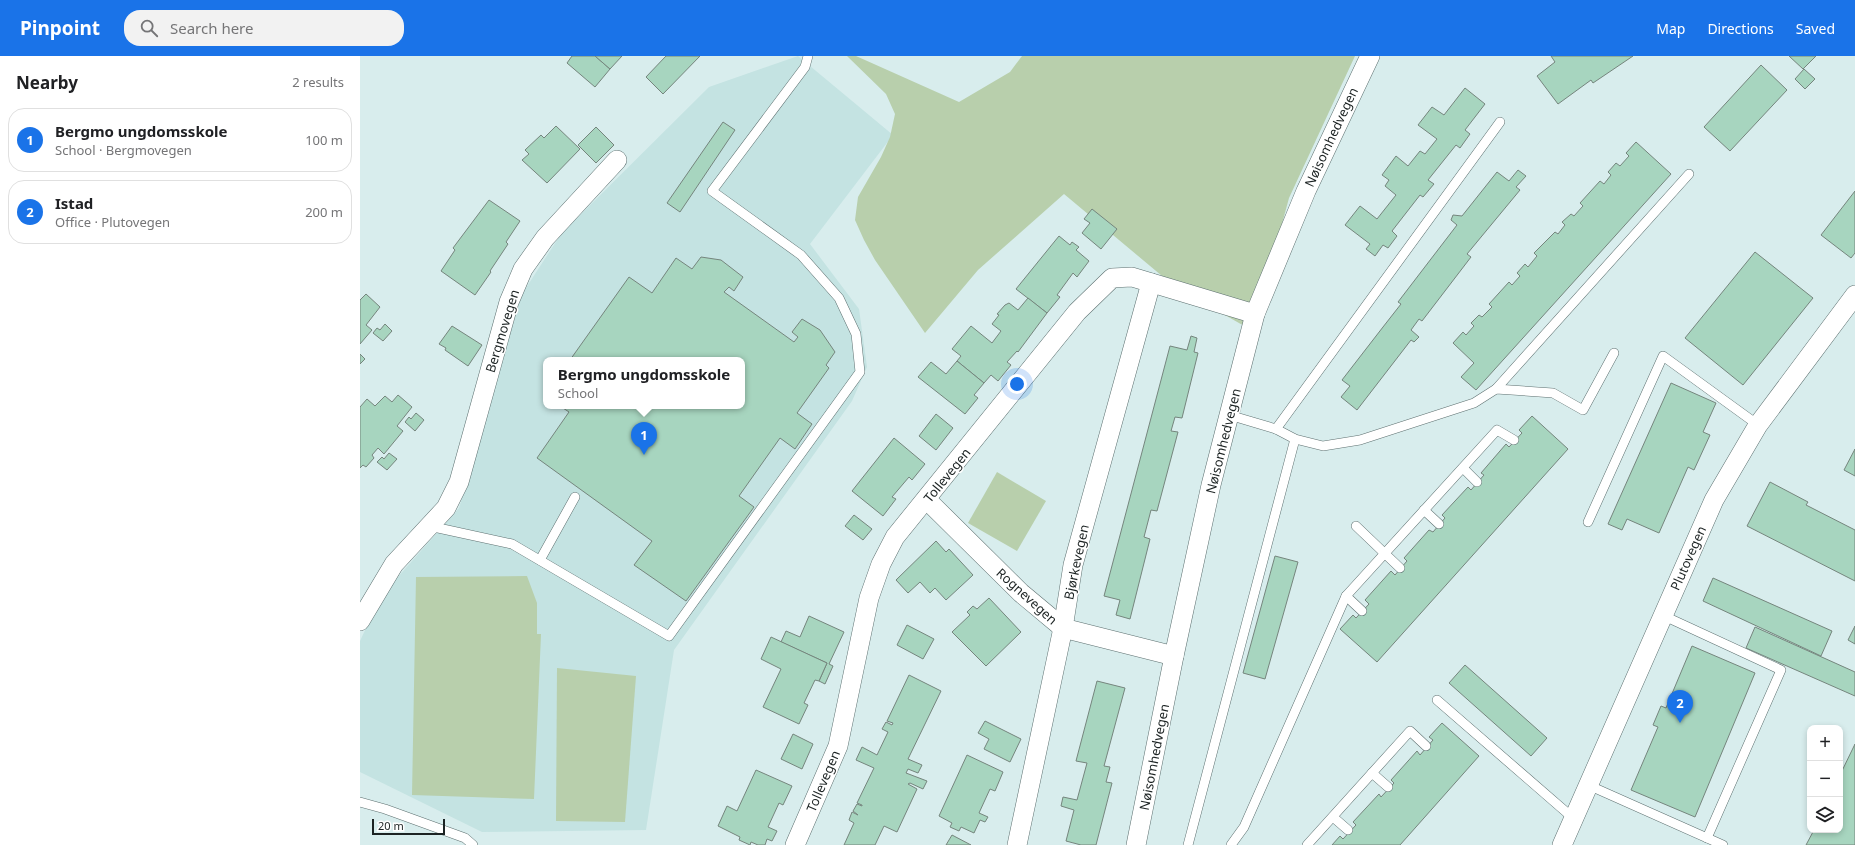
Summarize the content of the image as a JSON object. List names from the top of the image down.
{
  "streets": {
    "street": [
      "Nøisomhedvegen",
      "Bergmovegen",
      "Tollevegen",
      "Plutovegen",
      "Bjørkevegen",
      "Rognevegen"
    ]
  },
  "crossings": [
    ["Nøisomhedvegen", "Tollevegen"],
    ["Nøisomhedvegen", "Rognevegen"],
    ["Tollevegen", "Bjørkevegen"],
    ["Tollevegen", "Rognevegen"],
    ["Bjørkevegen", "Rognevegen"]
  ],
  "scale_bar": "20 m",
  "page": {
    "header": "Pinpoint",
    "search": "Search here",
    "nav": ["Map", "Directions", "Saved"],
    "heading": ["Nearby", "2 results"],
    "list": [
      {
        "mark": "1",
        "name": "Bergmo ungdomsskole",
        "note": "School · Bergmovegen",
        "value": "100 m"
      },
      {
        "mark": "2",
        "name": "Istad",
        "note": "Office · Plutovegen",
        "value": "200 m"
      }
    ],
    "popup": ["Bergmo ungdomsskole", "School"],
    "pins": ["1", "2"],
    "map_buttons": ["+", "−"],
    "scale": "20 m"
  }
}
